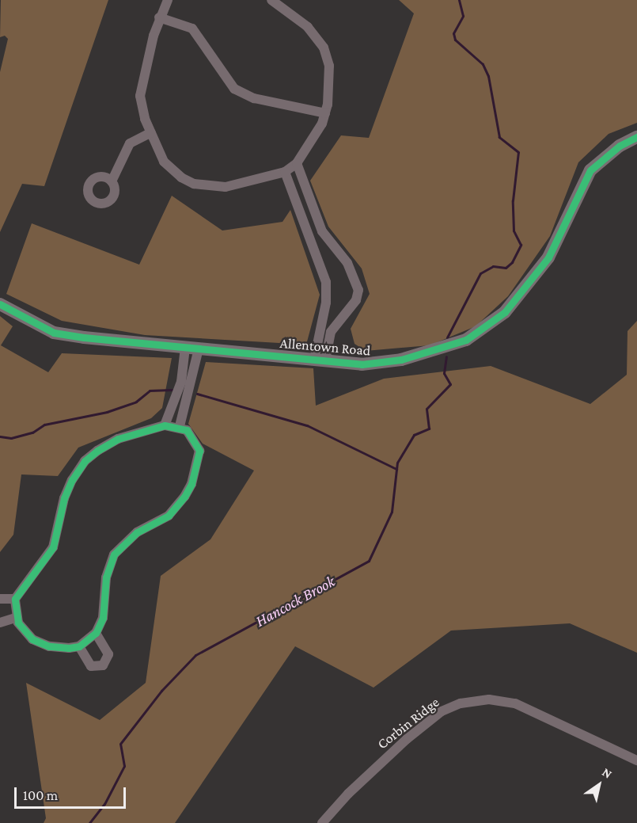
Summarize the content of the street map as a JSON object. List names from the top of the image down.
{
  "streets": {
    "street": ["Allentown Road", "Corbin Ridge"]
  },
  "water": ["Hancock Brook"],
  "scale_bar": "100 m",
  "north": "top right"
}
